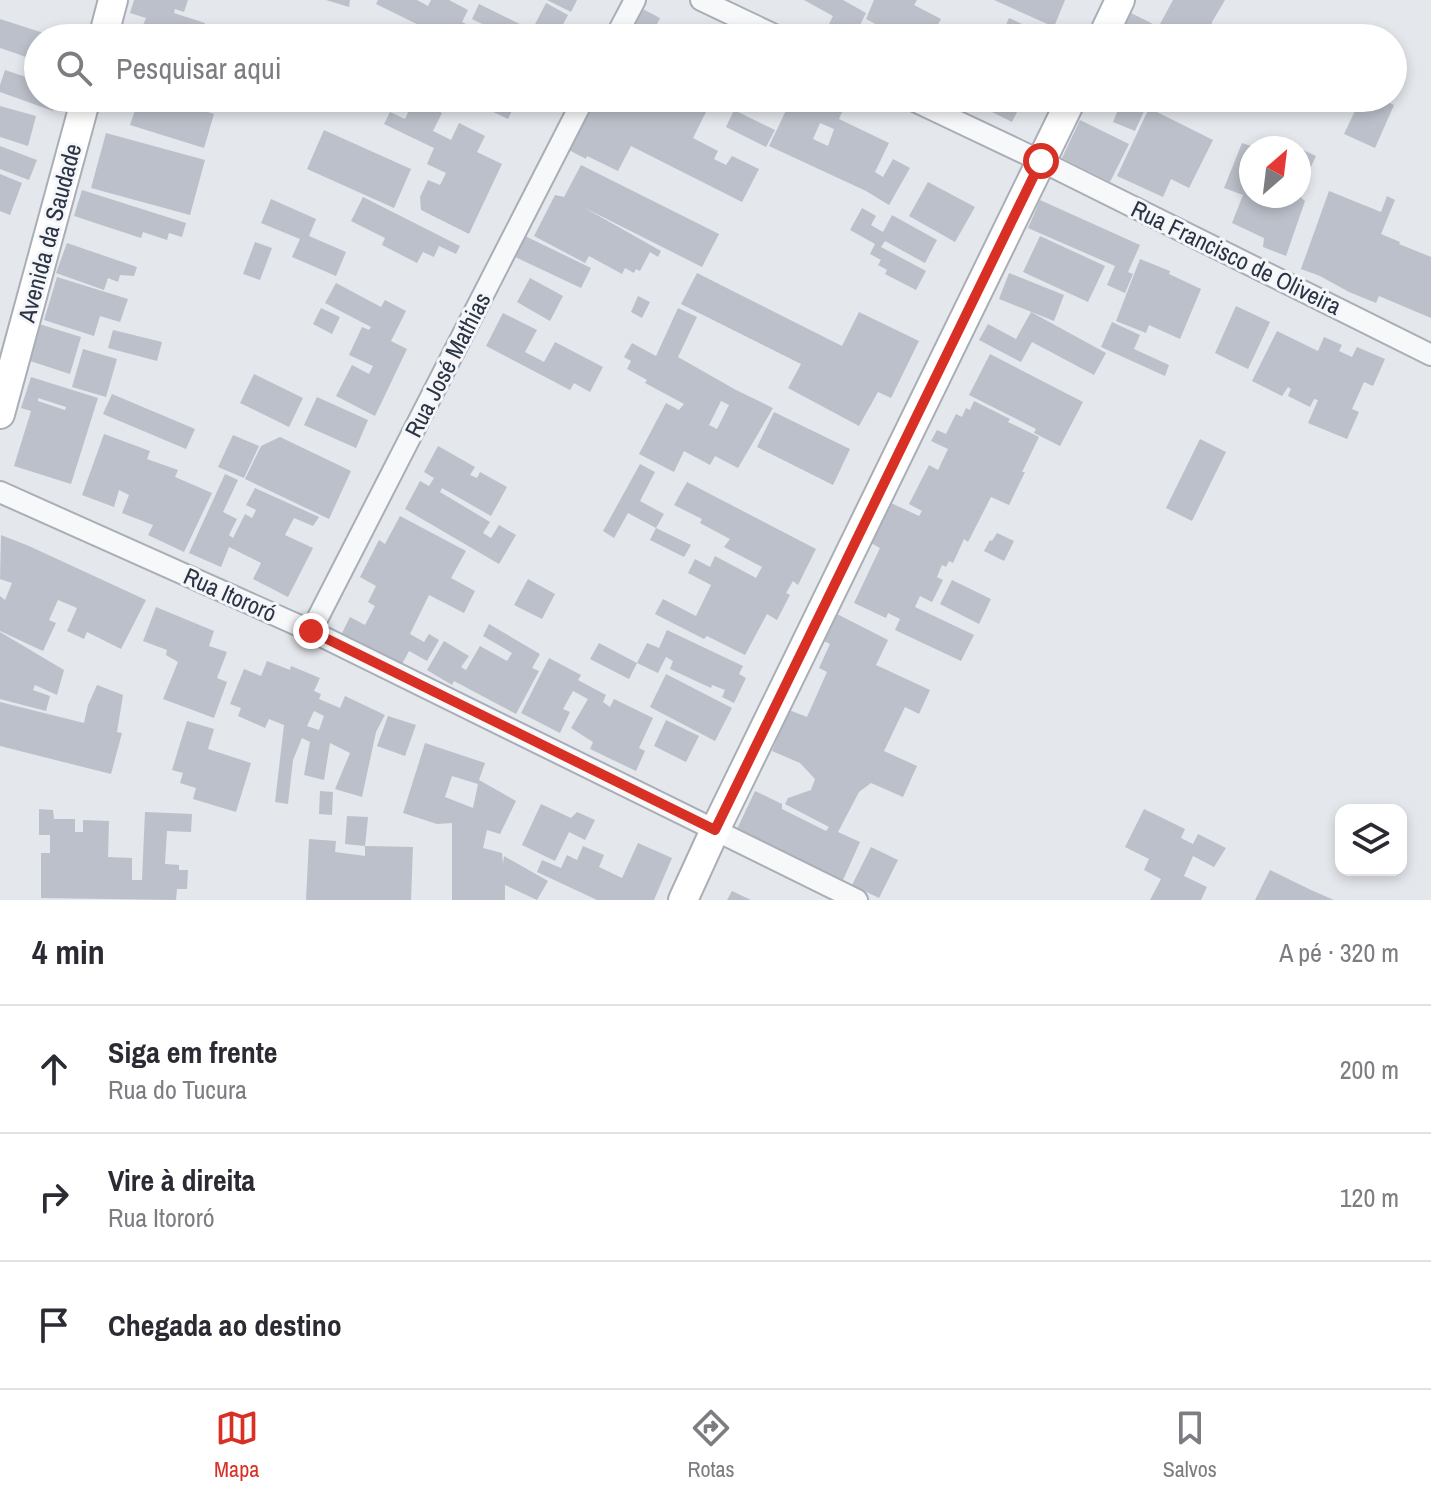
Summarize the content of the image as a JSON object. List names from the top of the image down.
{
  "streets": {
    "main road": ["Avenida da Saudade"],
    "street": ["Rua Francisco de Oliveira", "Rua José Mathias", "Rua Itororó"]
  },
  "crossings": [
    ["Rua José Mathias", "Rua Itororó"]
  ],
  "north": "top right",
  "page": {
    "search": "Pesquisar aqui",
    "heading": ["4 min", "A pé · 320 m"],
    "list": [
      ["Siga em frente", "Rua do Tucura", "200 m"],
      ["Vire à direita", "Rua Itororó", "120 m"],
      "Chegada ao destino"
    ],
    "nav": ["Mapa", "Rotas", "Salvos"]
  }
}
